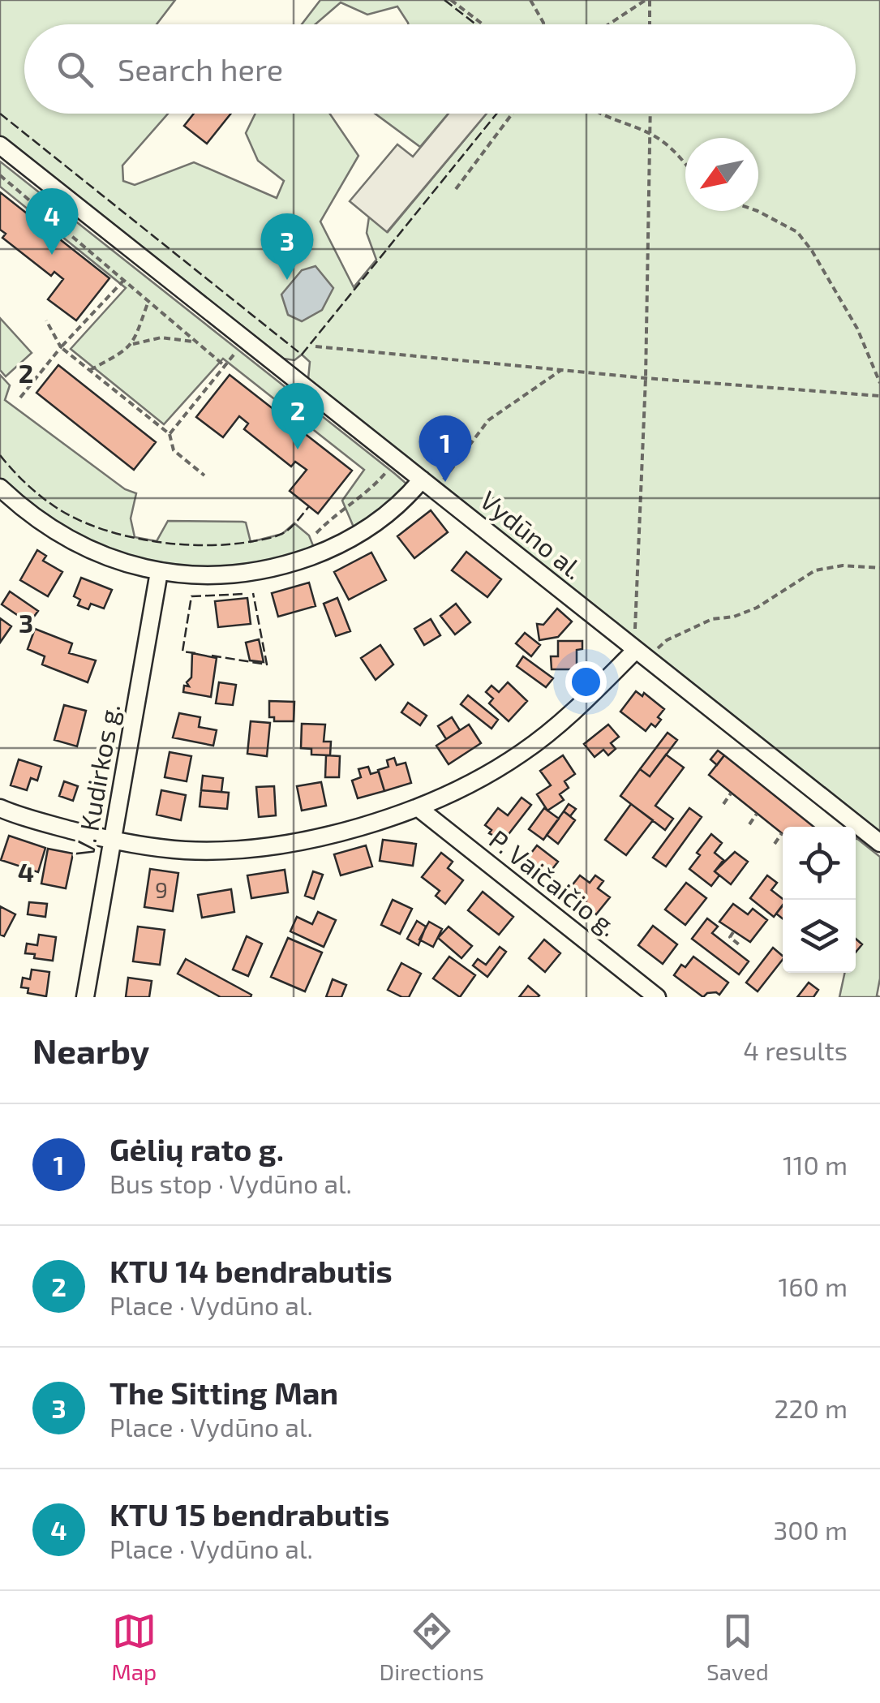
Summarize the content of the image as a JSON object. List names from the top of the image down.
{
  "streets": {
    "street": ["Vydūno al.", "V. Kudirkos g.", "P. Vaičaičio g."]
  },
  "house_numbers": ["9"],
  "north": "bottom left",
  "page": {
    "search": "Search here",
    "pins": [
      "4",
      "3",
      "2",
      "1"
    ],
    "heading": ["Nearby", "4 results"],
    "list": [
      {
        "mark": "1",
        "name": "Gėlių rato g.",
        "note": "Bus stop · Vydūno al.",
        "value": "110 m"
      },
      {
        "mark": "2",
        "name": "KTU 14 bendrabutis",
        "note": "Place · Vydūno al.",
        "value": "160 m"
      },
      {
        "mark": "3",
        "name": "The Sitting Man",
        "note": "Place · Vydūno al.",
        "value": "220 m"
      },
      {
        "mark": "4",
        "name": "KTU 15 bendrabutis",
        "note": "Place · Vydūno al.",
        "value": "300 m"
      }
    ],
    "nav": ["Map", "Directions", "Saved"]
  },
  "grid": {
    "rows": ["2", "3", "4"]
  }
}
